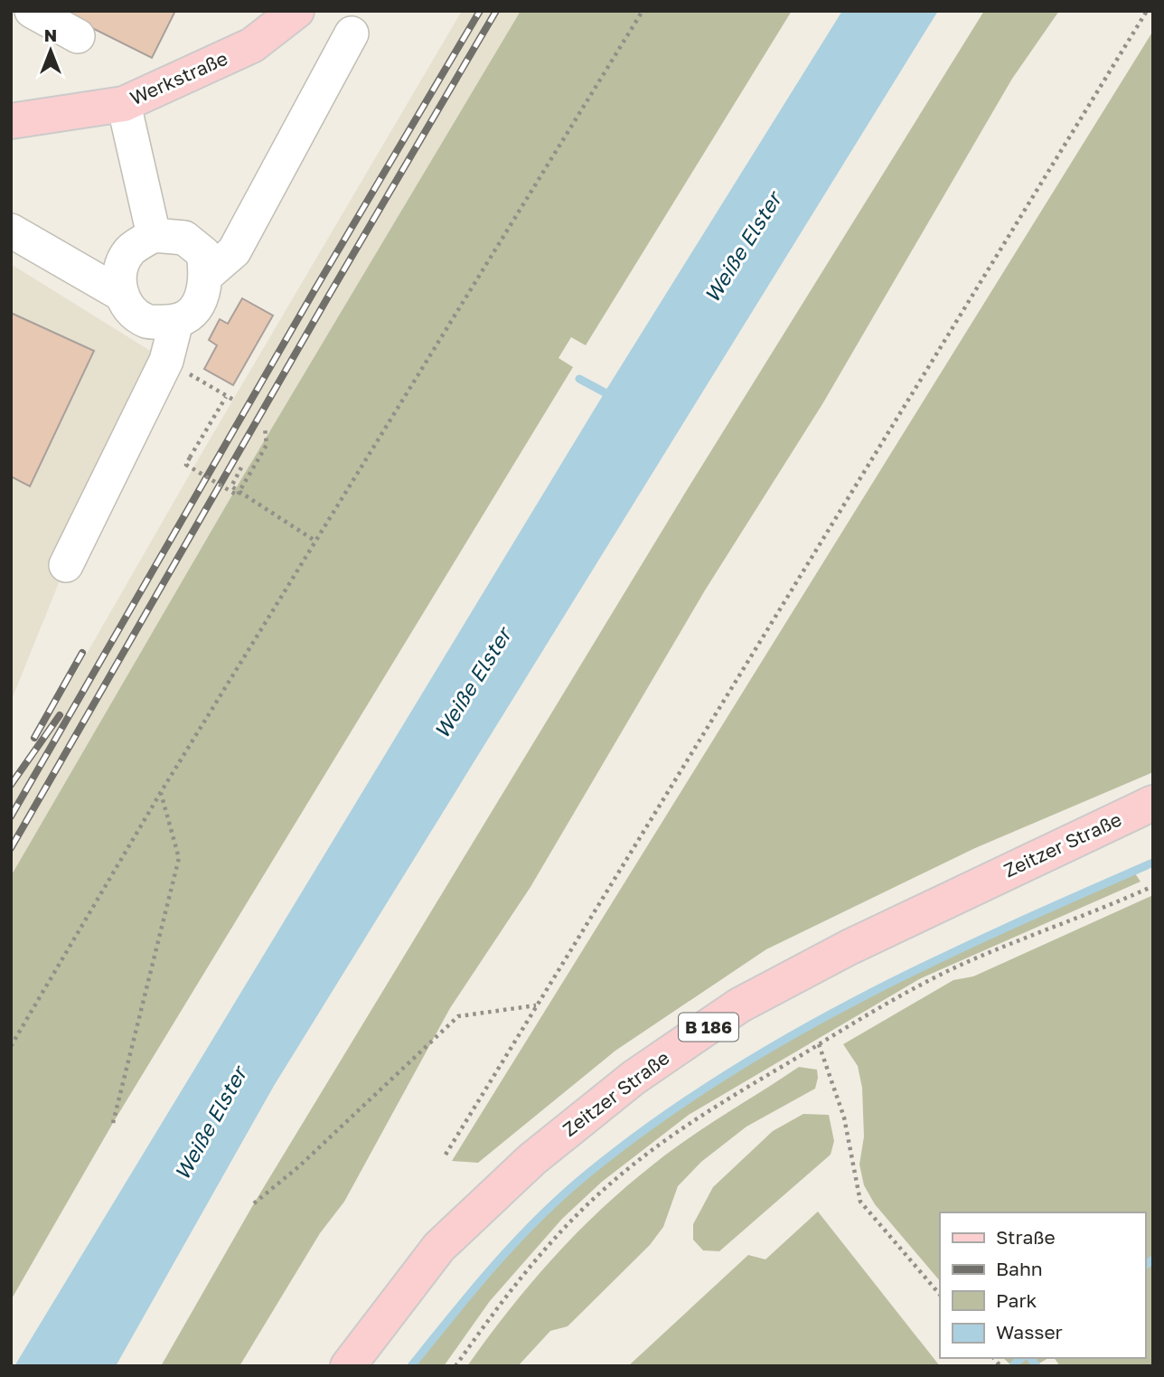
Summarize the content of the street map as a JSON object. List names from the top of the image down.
{
  "streets": {
    "main road": ["Werkstraße", "Zeitzer Straße", "B 186"]
  },
  "water": ["Weiße Elster"],
  "legend": [
    "Straße",
    "Bahn",
    "Park",
    "Wasser"
  ],
  "north": "top"
}
